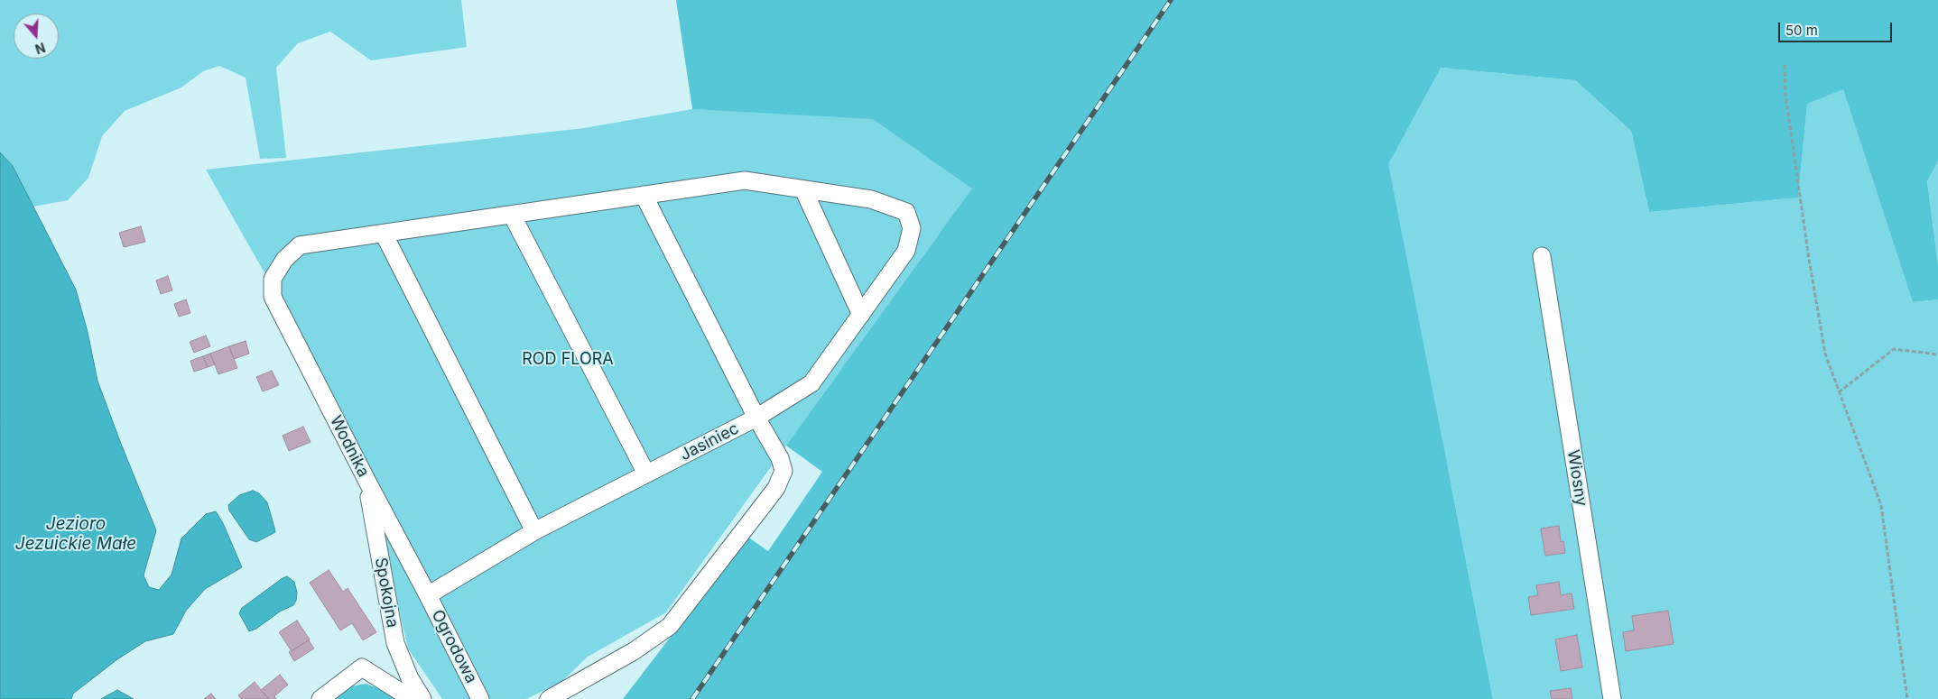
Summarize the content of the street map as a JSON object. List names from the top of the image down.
{
  "streets": {
    "street": [
      "Jasiniec",
      "Wodnika",
      "Wiosny",
      "Spokojna",
      "Ogrodowa"
    ]
  },
  "crossings": [
    ["Jasiniec", "Wodnika"],
    ["Jasiniec", "Ogrodowa"],
    ["Wodnika", "Spokojna"],
    ["Wodnika", "Ogrodowa"]
  ],
  "water": ["Jezioro Jezuickie Małe"],
  "parks": ["ROD FLORA"],
  "scale_bar": "50 m",
  "north": "bottom"
}
